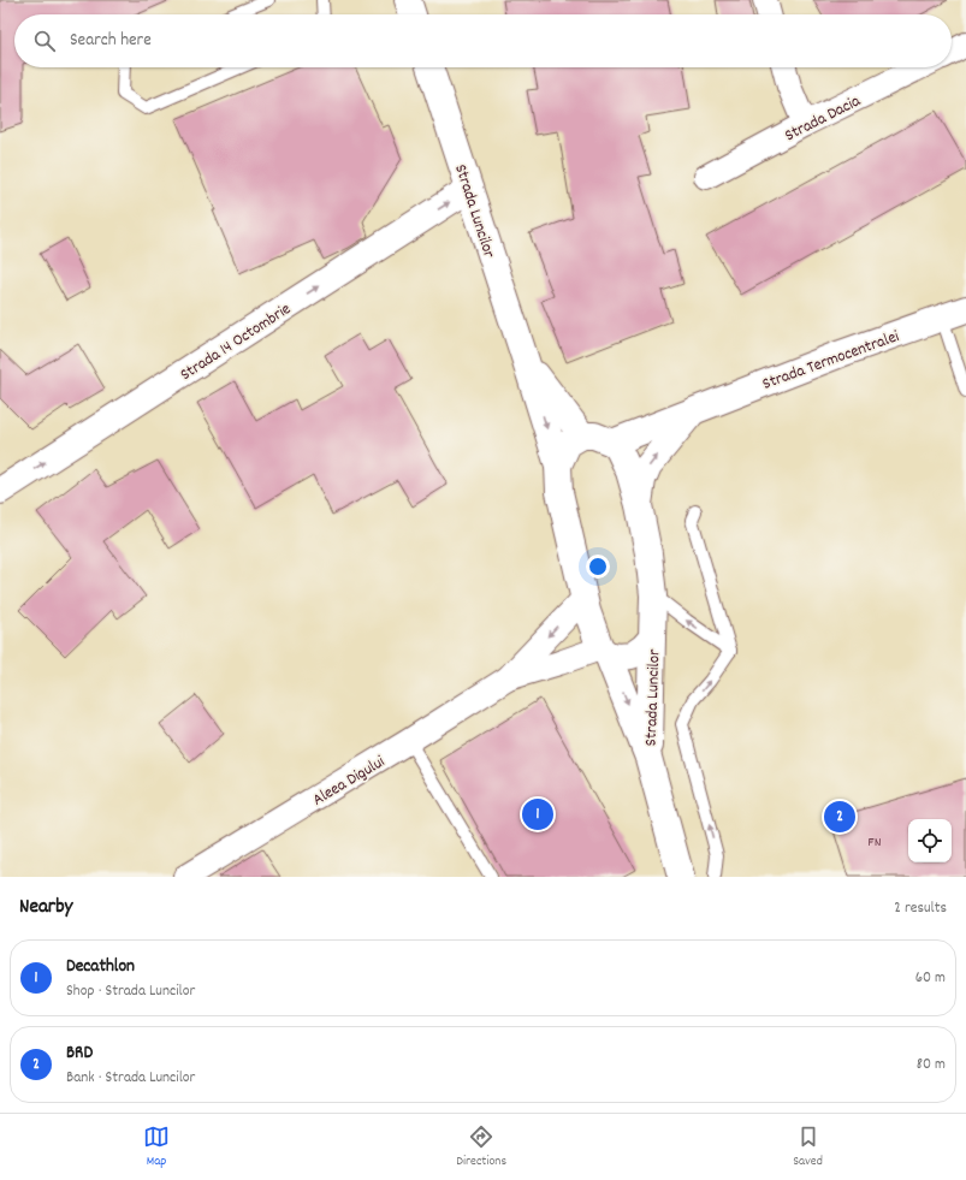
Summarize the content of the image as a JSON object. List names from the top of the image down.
{
  "streets": {
    "main road": ["Strada Luncilor", "Strada 14 Octombrie", "Strada Termocentralei"],
    "street": ["Strada Dacia", "Aleea Digului"]
  },
  "crossings": [
    ["Strada Luncilor", "Strada 14 Octombrie"],
    ["Strada Luncilor", "Strada Termocentralei"],
    ["Strada Luncilor", "Aleea Digului"]
  ],
  "one_way": ["Strada 14 Octombrie"],
  "house_numbers": ["FN"],
  "page": {
    "search": "Search here",
    "pins": ["1", "2"],
    "heading": ["Nearby", "2 results"],
    "list": [
      {
        "mark": "1",
        "name": "Decathlon",
        "note": "Shop · Strada Luncilor",
        "value": "60 m"
      },
      {
        "mark": "2",
        "name": "BRD",
        "note": "Bank · Strada Luncilor",
        "value": "80 m"
      }
    ],
    "nav": ["Map", "Directions", "Saved"]
  }
}
